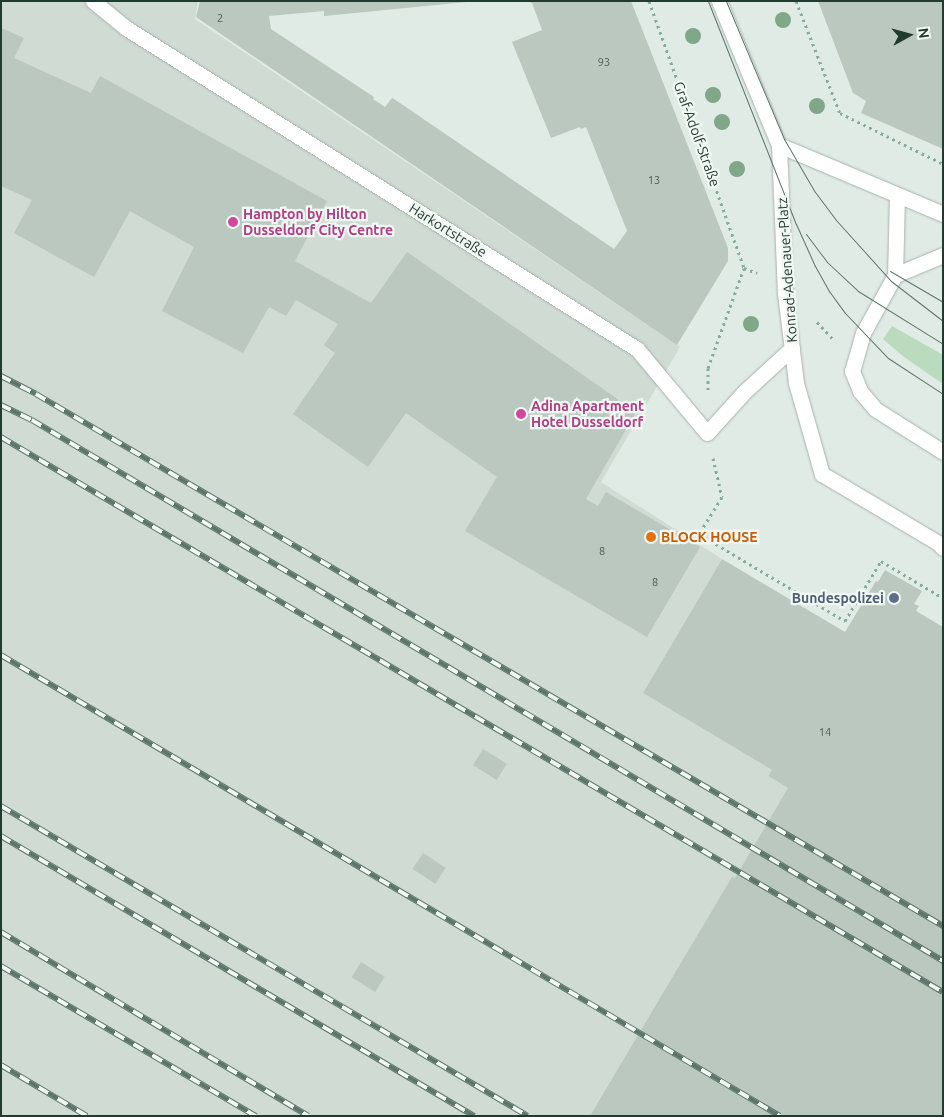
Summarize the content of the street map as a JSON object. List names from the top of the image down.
{
  "streets": {
    "street": ["Harkortstraße", "Konrad-Adenauer-Platz"],
    "path": ["Graf-Adolf-Straße"]
  },
  "crossings": [
    ["Graf-Adolf-Straße", "Konrad-Adenauer-Platz"]
  ],
  "places": [
    "Hampton by Hilton Dusseldorf City Centre",
    "Adina Apartment Hotel Dusseldorf",
    "BLOCK HOUSE",
    "Bundespolizei"
  ],
  "house_numbers": [
    "2",
    "93",
    "13",
    "8",
    "8",
    "14"
  ],
  "north": "right"
}
